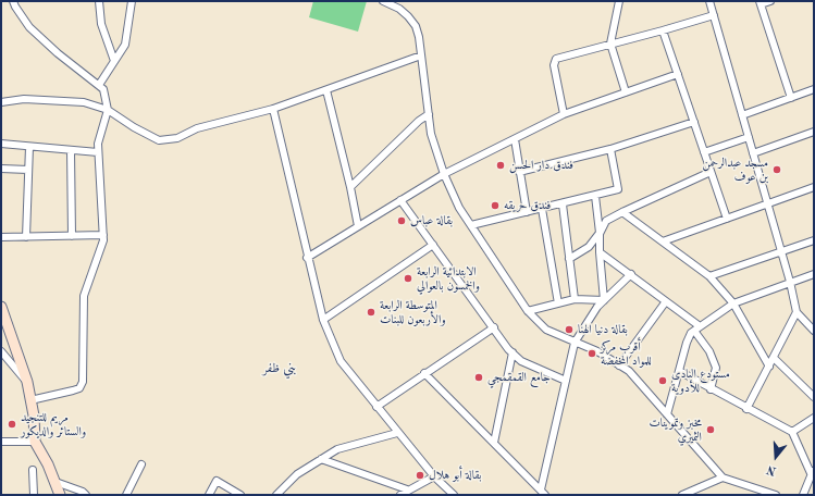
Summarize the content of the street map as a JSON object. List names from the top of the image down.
{
  "districts": ["بني ظفر"],
  "places": [
    "فندق دار الحسن",
    "مسجد عبدالرحمن بن عوف",
    "فندق حريقه",
    "بقالة عباس",
    "الابتدائية الرابعة والخمسون بالعوالي",
    "المتوسطة الرابعة والأربعون للبنات",
    "بقالة دنيا الهنا",
    "أقرب مركز للمواد المخفضة",
    "جامع القمقمجي",
    "مستودع البادى للأدوية",
    "مريم للتنجيد والستائر والديكور",
    "مخبز وتموينات الثميري",
    "بقالة أبو هلال"
  ],
  "north": "bottom"
}
